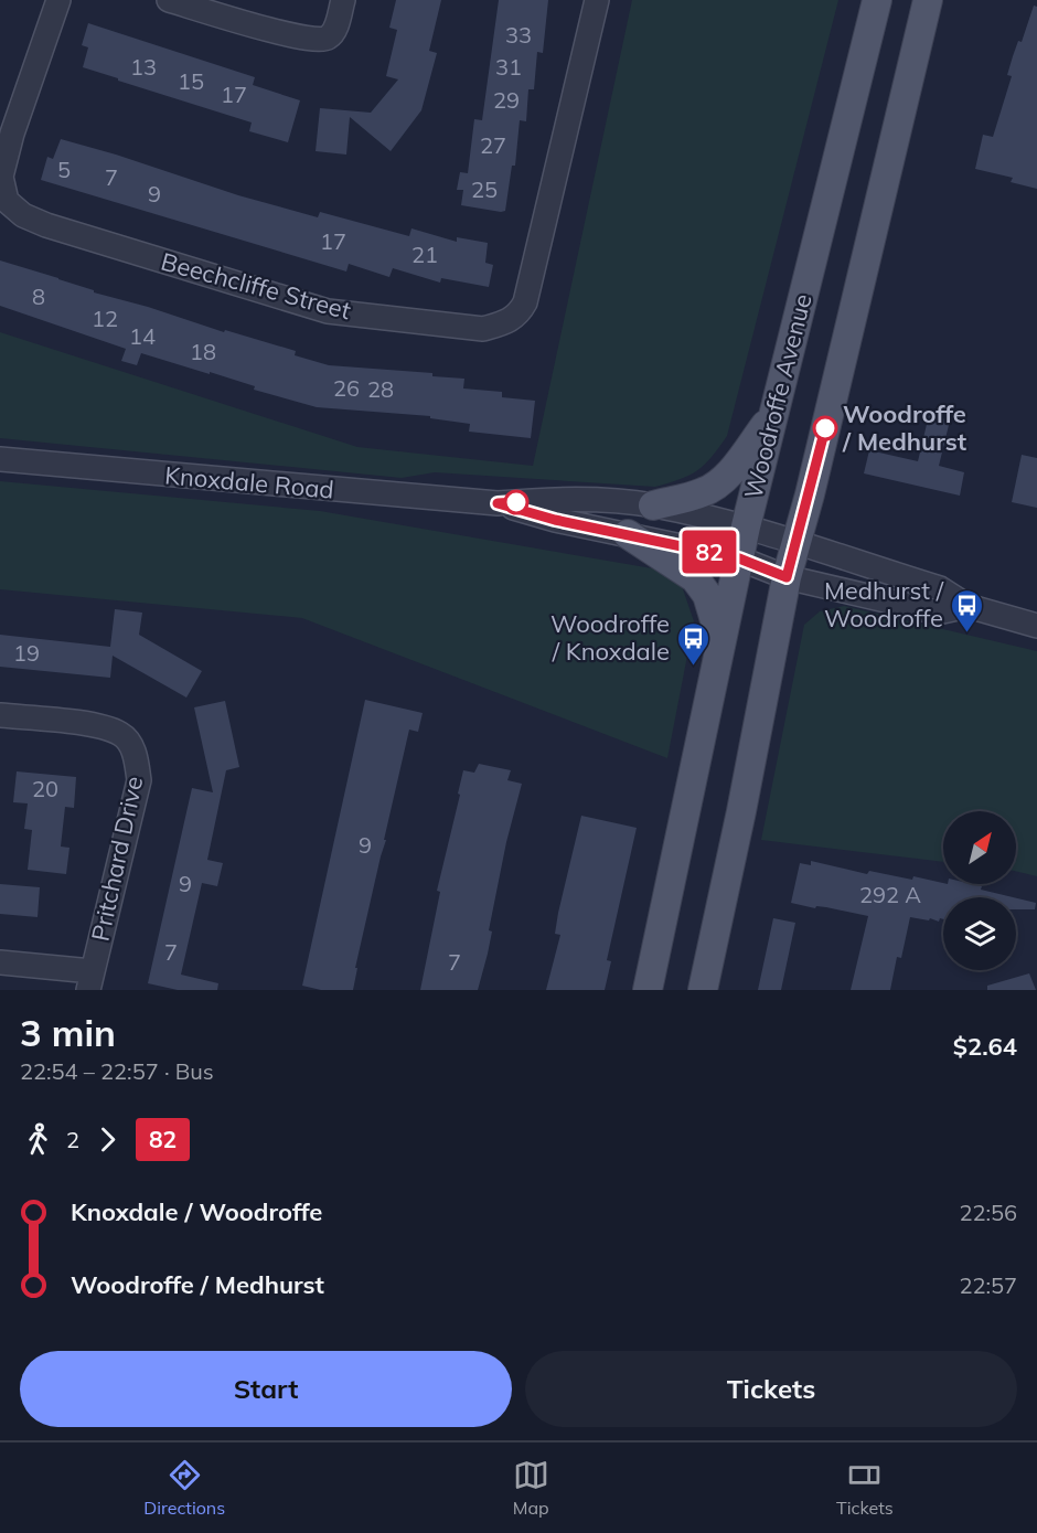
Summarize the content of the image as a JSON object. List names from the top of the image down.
{
  "streets": {
    "main road": ["Woodroffe Avenue"],
    "street": ["Beechcliffe Street", "Knoxdale Road", "Pritchard Drive"]
  },
  "crossings": [
    ["Woodroffe Avenue", "Knoxdale Road"]
  ],
  "places": {
    "other": ["Woodroffe / Medhurst"],
    "bus stop": ["Medhurst / Woodroffe", "Woodroffe / Knoxdale"]
  },
  "lines": ["bus line 82"],
  "house_numbers": [
    "33",
    "13",
    "31",
    "15",
    "17",
    "29",
    "27",
    "5",
    "7",
    "25",
    "9",
    "17",
    "21",
    "8",
    "12",
    "14",
    "18",
    "26",
    "28",
    "19",
    "20",
    "9",
    "9",
    "292 A",
    "7",
    "7"
  ],
  "north": "top right",
  "page": {
    "on_map": "82",
    "heading": ["3 min", "22:54 – 22:57 · Bus", "$2.64"],
    "legs": ["2", "82"],
    "list": [
      {
        "name": "Knoxdale / Woodroffe",
        "value": "22:56"
      },
      {
        "name": "Woodroffe / Medhurst",
        "value": "22:57"
      }
    ],
    "buttons": ["Start", "Tickets"],
    "tabs": ["Directions", "Map", "Tickets"]
  }
}
